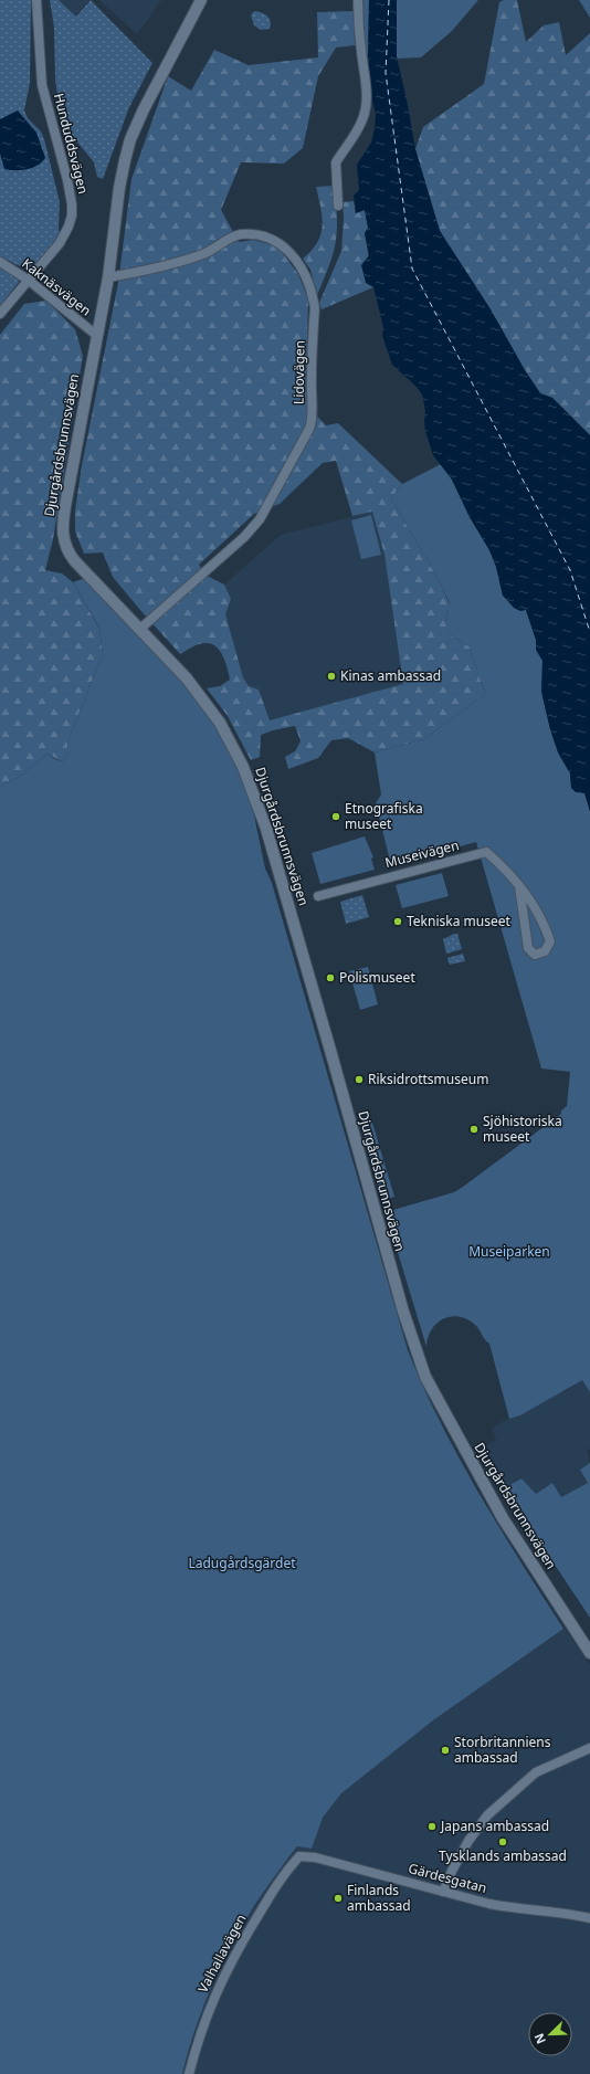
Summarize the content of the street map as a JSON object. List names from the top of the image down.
{
  "streets": {
    "street": [
      "Hunduddsvägen",
      "Kaknäsvägen",
      "Lidovägen",
      "Djurgårdsbrunnsvägen",
      "Museivägen",
      "Gärdesgatan",
      "Valhallavägen"
    ]
  },
  "crossings": [
    ["Hunduddsvägen", "Kaknäsvägen"],
    ["Kaknäsvägen", "Djurgårdsbrunnsvägen"],
    ["Lidovägen", "Djurgårdsbrunnsvägen"],
    ["Gärdesgatan", "Valhallavägen"]
  ],
  "parks": ["Museiparken", "Ladugårdsgärdet"],
  "places": [
    "Kinas ambassad",
    "Etnografiska museet",
    "Tekniska museet",
    "Polismuseet",
    "Riksidrottsmuseum",
    "Sjöhistoriska museet",
    "Storbritanniens ambassad",
    "Japans ambassad",
    "Tysklands ambassad",
    "Finlands ambassad"
  ],
  "north": "bottom left"
}
